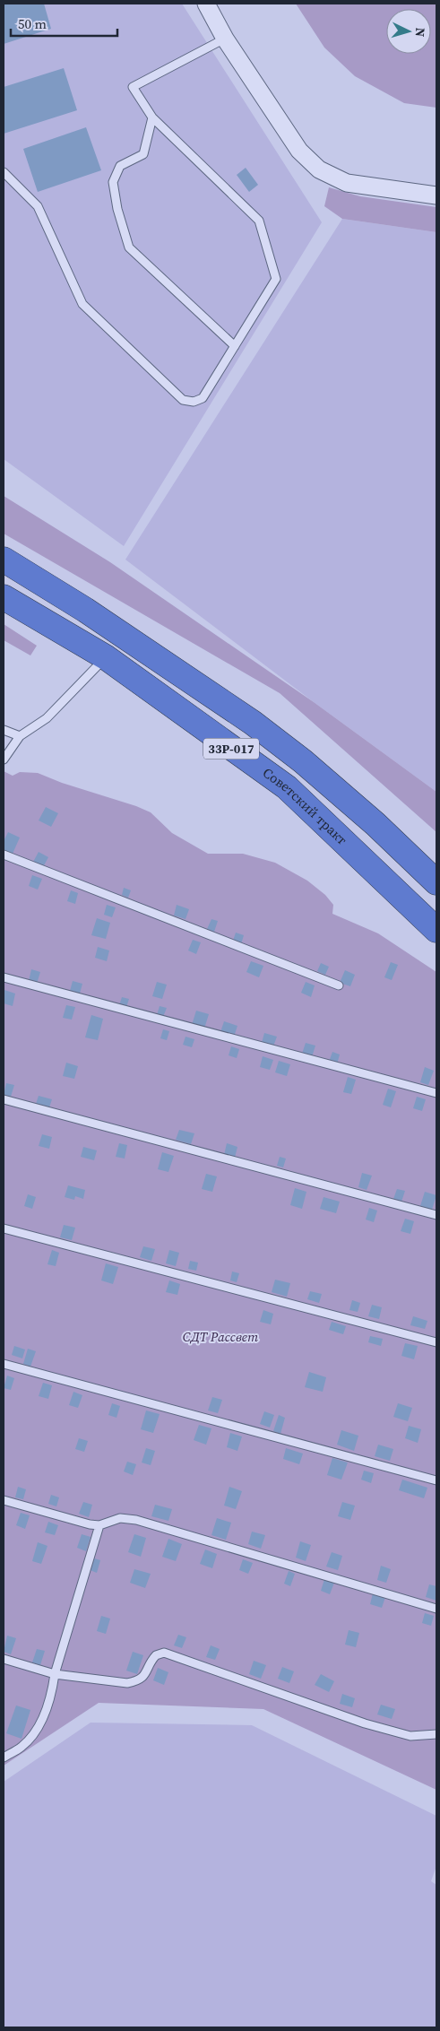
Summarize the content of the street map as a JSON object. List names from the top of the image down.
{
  "streets": {
    "highway": ["33Р-017", "Советский тракт"]
  },
  "parks": ["СДТ Рассвет"],
  "scale_bar": "50 m",
  "north": "right"
}
